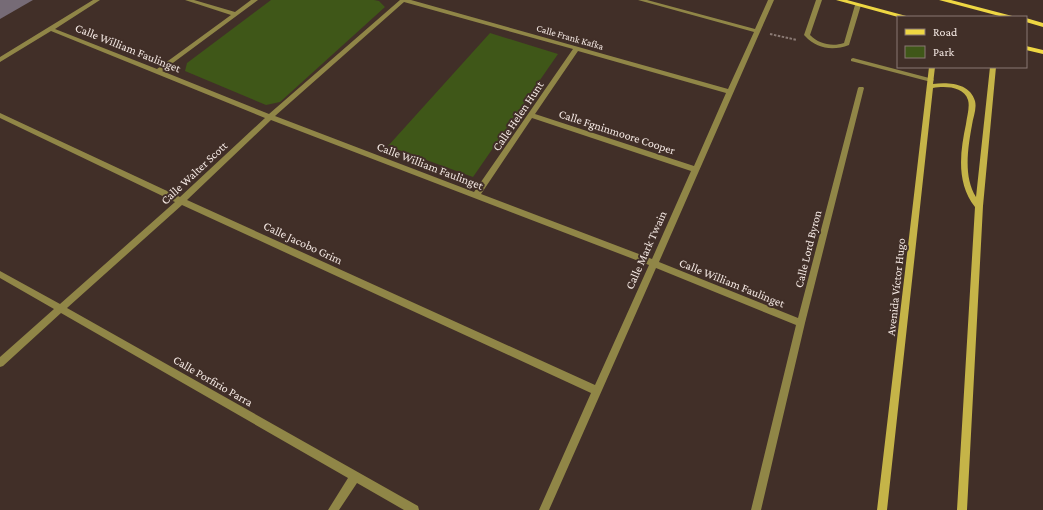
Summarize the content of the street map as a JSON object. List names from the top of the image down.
{
  "streets": {
    "street": [
      "Calle Frank Kafka",
      "Calle William Faulinget",
      "Calle Helen Hunt",
      "Calle Fgninmoore Cooper",
      "Calle Walter Scott",
      "Calle Jacobo Grim",
      "Calle Lord Byron",
      "Calle Mark Twain",
      "Avenida Víctor Hugo",
      "Calle Porfirio Parra"
    ]
  },
  "crossings": [
    ["Calle Frank Kafka", "Calle Helen Hunt"],
    ["Calle Frank Kafka", "Calle Walter Scott"],
    ["Calle Frank Kafka", "Calle Mark Twain"],
    ["Calle William Faulinget", "Calle Helen Hunt"],
    ["Calle William Faulinget", "Calle Walter Scott"],
    ["Calle William Faulinget", "Calle Lord Byron"],
    ["Calle William Faulinget", "Calle Mark Twain"],
    ["Calle Helen Hunt", "Calle Fgninmoore Cooper"],
    ["Calle Fgninmoore Cooper", "Calle Mark Twain"],
    ["Calle Walter Scott", "Calle Jacobo Grim"],
    ["Calle Walter Scott", "Calle Porfirio Parra"],
    ["Calle Jacobo Grim", "Calle Mark Twain"]
  ],
  "legend": ["Road", "Park"]
}
